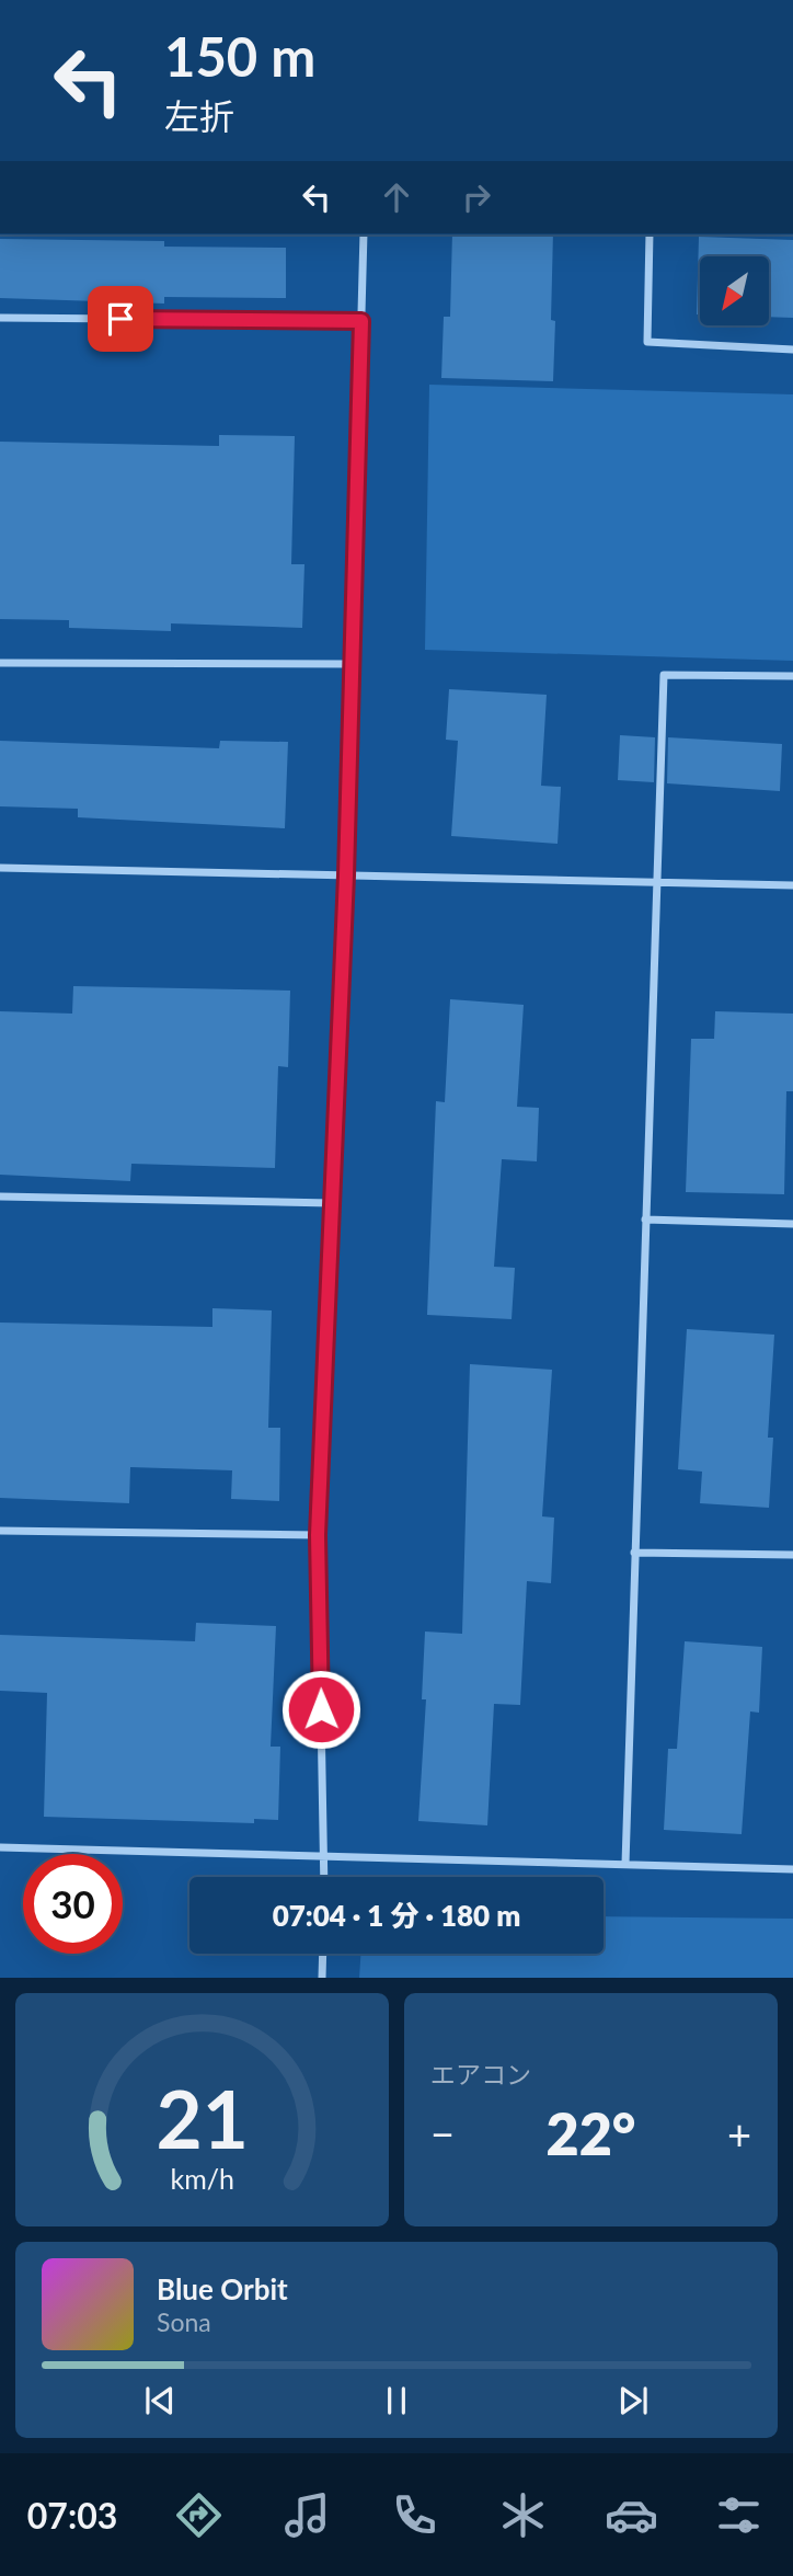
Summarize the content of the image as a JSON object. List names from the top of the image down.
{
  "north": "bottom left",
  "page": {
    "turn": ["150 m", "左折"],
    "limit": "30",
    "trip": "07:04 · 1 分 · 180 m",
    "tile": "エアコン",
    "heat": ["−", "22°", "+"],
    "song": ["Blue Orbit", "Sona"],
    "tabs": "07:03",
    "gauge": ["21", "km/h"]
  }
}
